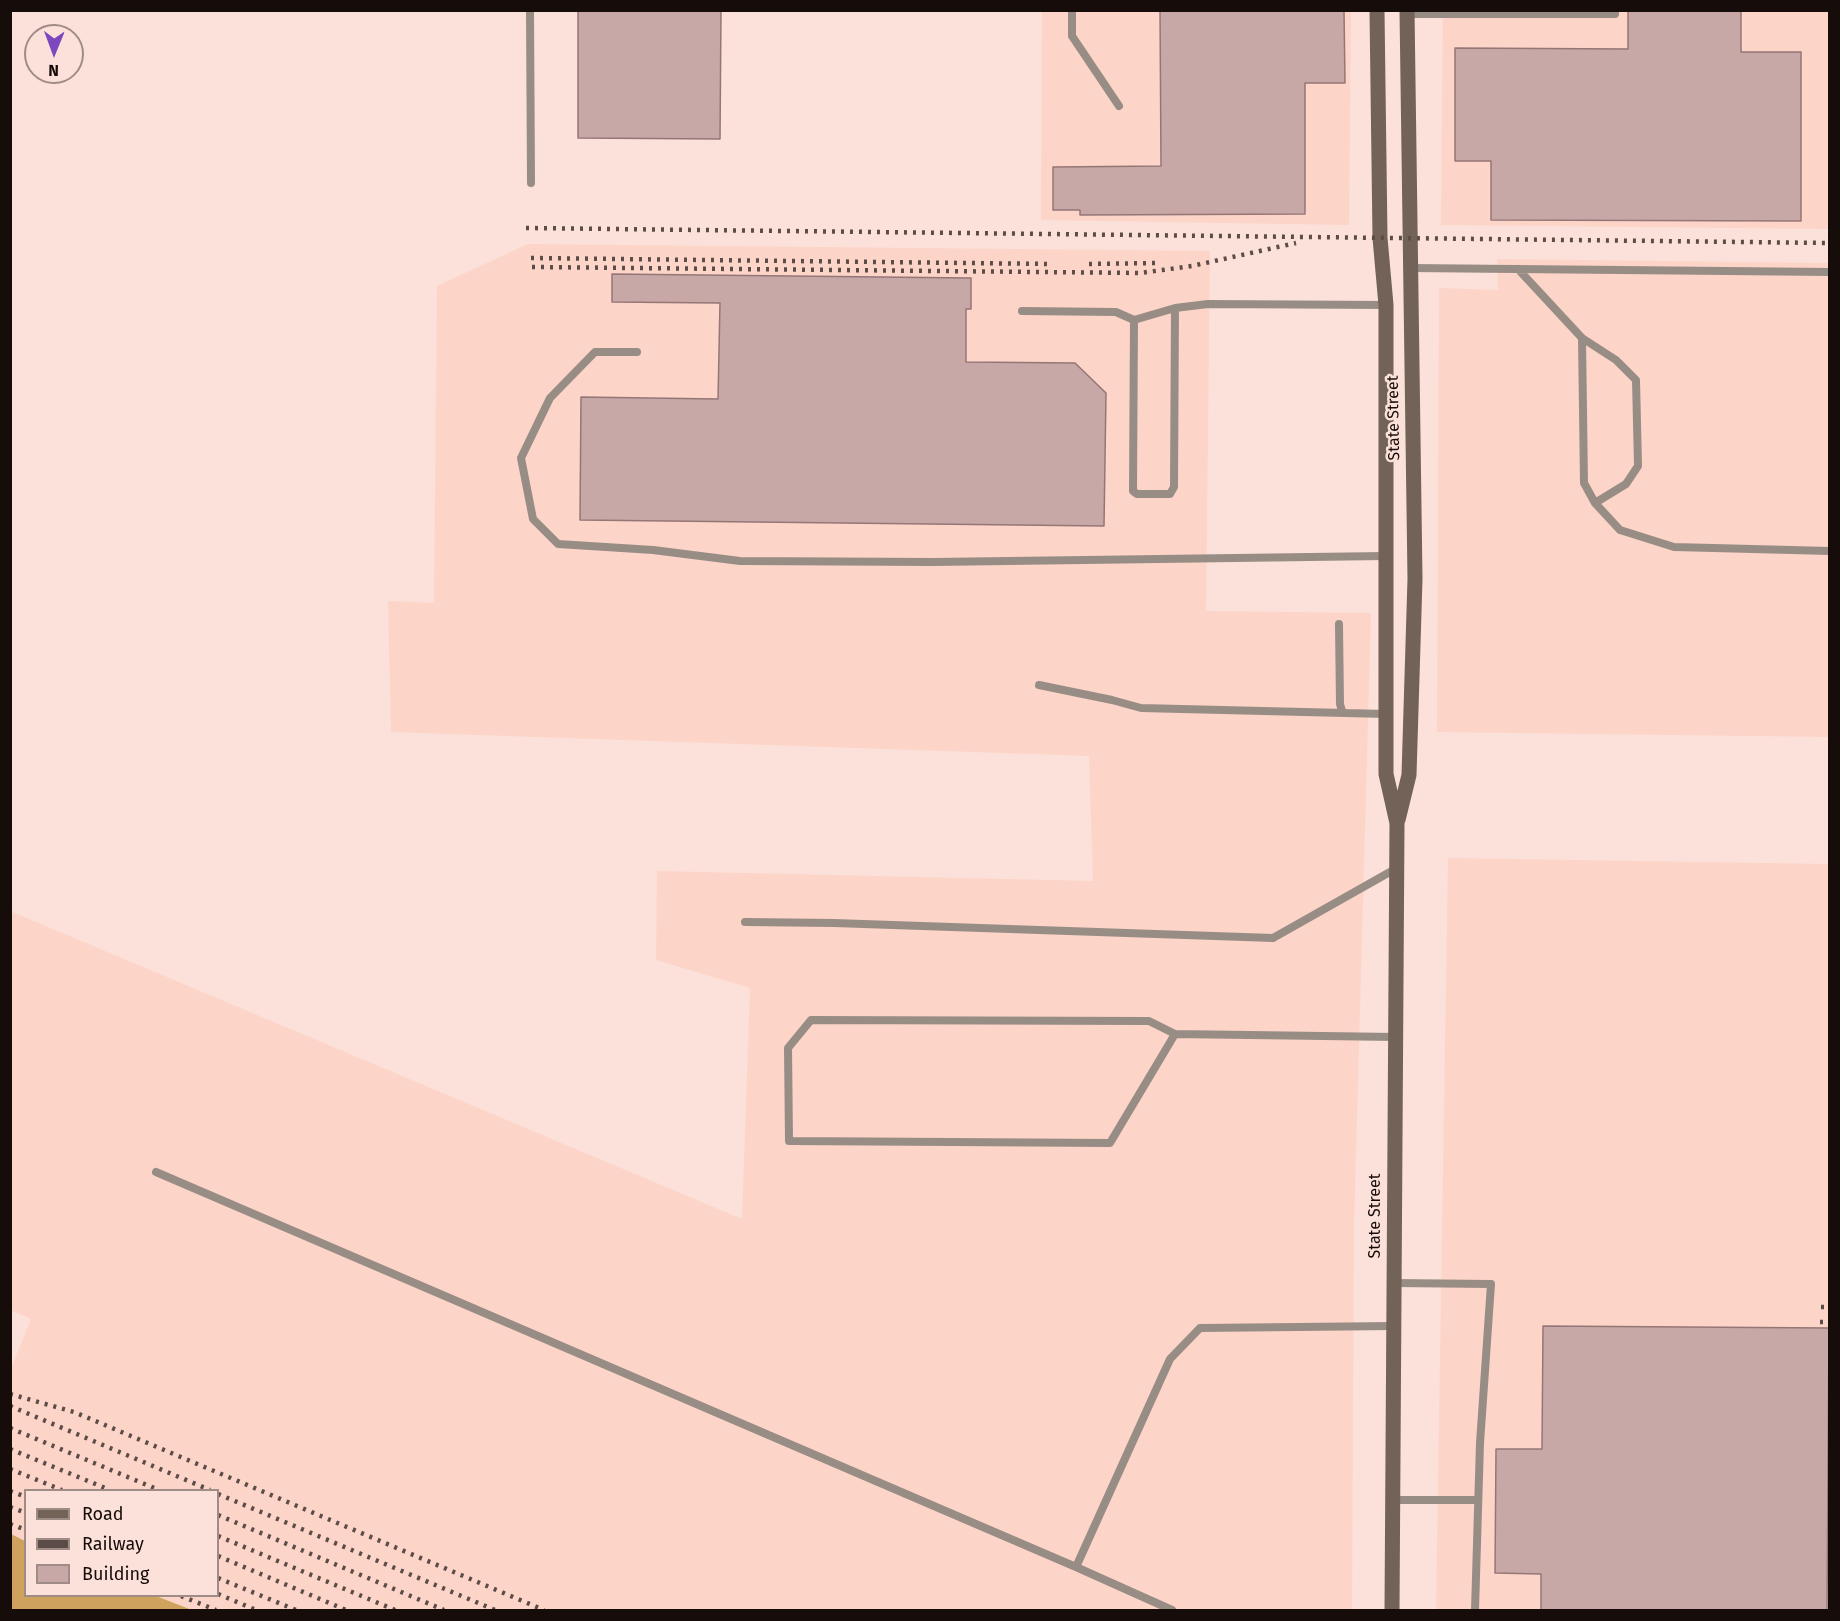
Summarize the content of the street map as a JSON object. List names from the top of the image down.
{
  "streets": {
    "street": ["State Street"]
  },
  "legend": ["Road", "Railway", "Building"],
  "north": "bottom"
}
